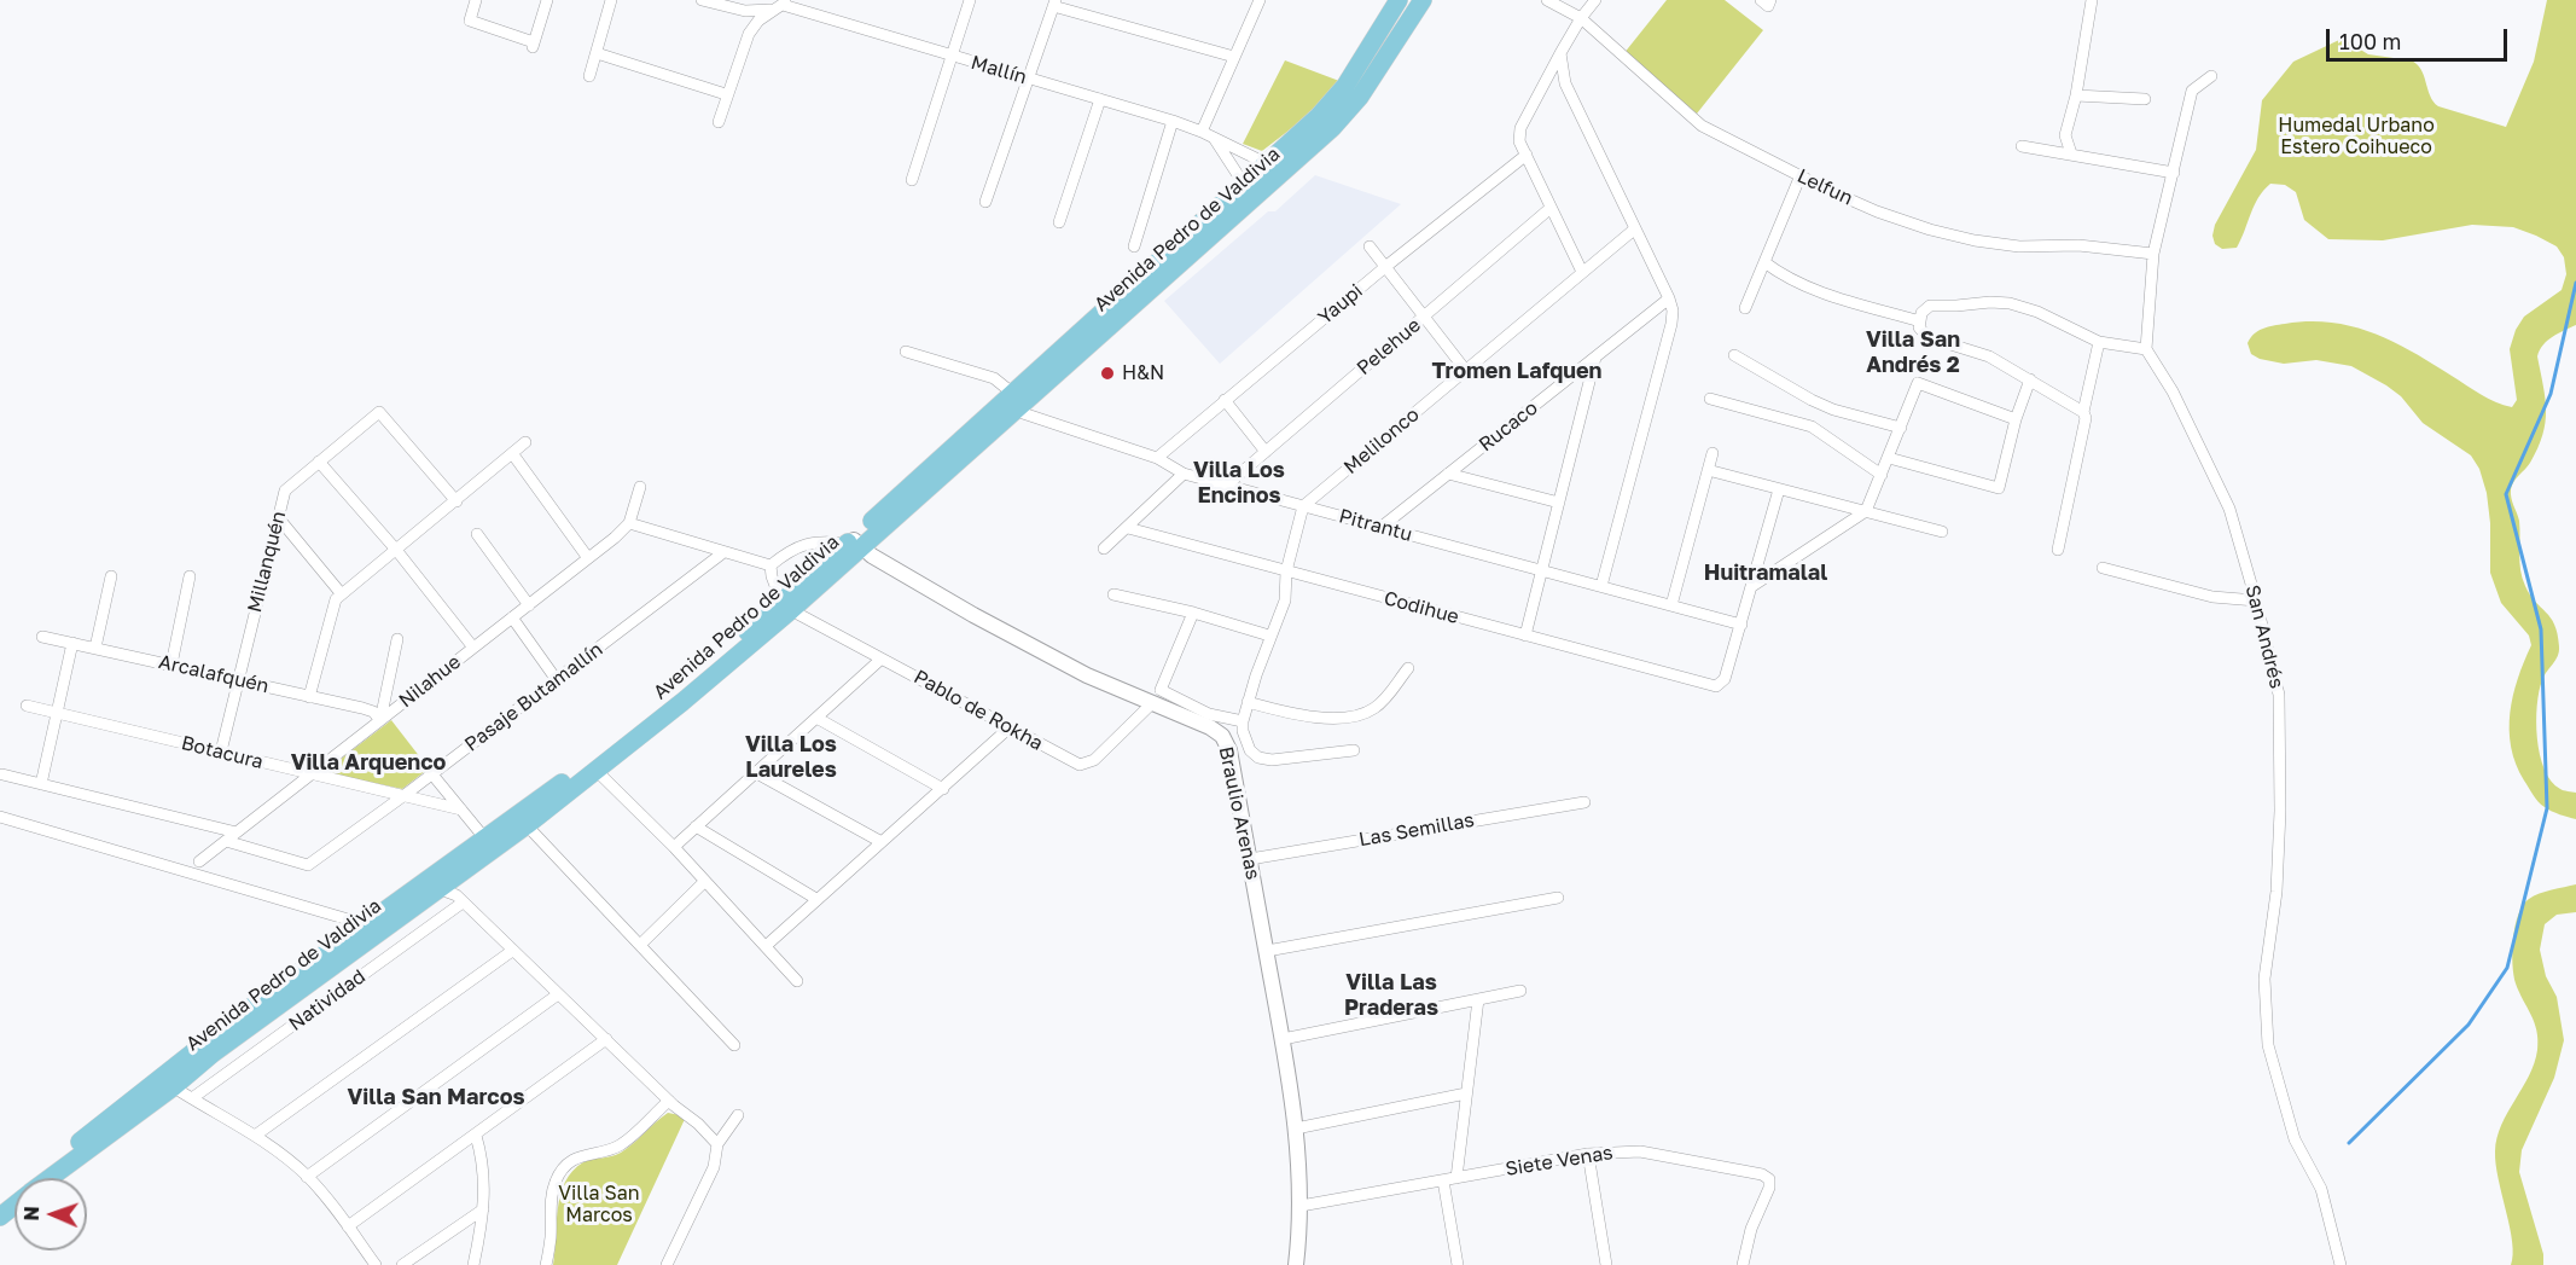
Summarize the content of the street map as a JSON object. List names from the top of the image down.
{
  "streets": {
    "main road": ["Avenida Pedro de Valdivia"],
    "street": [
      "Mallín",
      "Lelfun",
      "Yaupi",
      "Pelehue",
      "Rucaco",
      "Melilonco",
      "Pitrantu",
      "Millanquén",
      "Codihue",
      "San Andrés",
      "Arcalafquén",
      "Nilahue",
      "Pasaje Butamallín",
      "Pablo de Rokha",
      "Botacura",
      "Braulio Arenas",
      "Las Semillas",
      "Natividad",
      "Siete Venas"
    ]
  },
  "crossings": [
    ["Mallín", "Avenida Pedro de Valdivia"],
    ["Avenida Pedro de Valdivia", "Pitrantu"],
    ["Avenida Pedro de Valdivia", "Pablo de Rokha"],
    ["Avenida Pedro de Valdivia", "Braulio Arenas"],
    ["Avenida Pedro de Valdivia", "Natividad"],
    ["Yaupi", "Pitrantu"],
    ["Pelehue", "Pitrantu"],
    ["Rucaco", "Pitrantu"],
    ["Melilonco", "Pitrantu"],
    ["Pitrantu", "Codihue"],
    ["Millanquén", "Arcalafquén"],
    ["Millanquén", "Botacura"],
    ["Arcalafquén", "Nilahue"],
    ["Nilahue", "Pasaje Butamallín"],
    ["Nilahue", "Botacura"],
    ["Pasaje Butamallín", "Botacura"],
    ["Pablo de Rokha", "Braulio Arenas"],
    ["Braulio Arenas", "Las Semillas"],
    ["Braulio Arenas", "Siete Venas"]
  ],
  "districts": [
    "Villa San Andrés 2",
    "Tromen Lafquen",
    "Villa Los Encinos",
    "Huitramalal",
    "Villa Los Laureles",
    "Villa Arquenco",
    "Villa Las Praderas",
    "Villa San Marcos"
  ],
  "parks": ["Humedal Urbano Estero Coihueco", "Villa San Marcos"],
  "places": ["H&N"],
  "scale_bar": "100 m",
  "north": "left"
}
